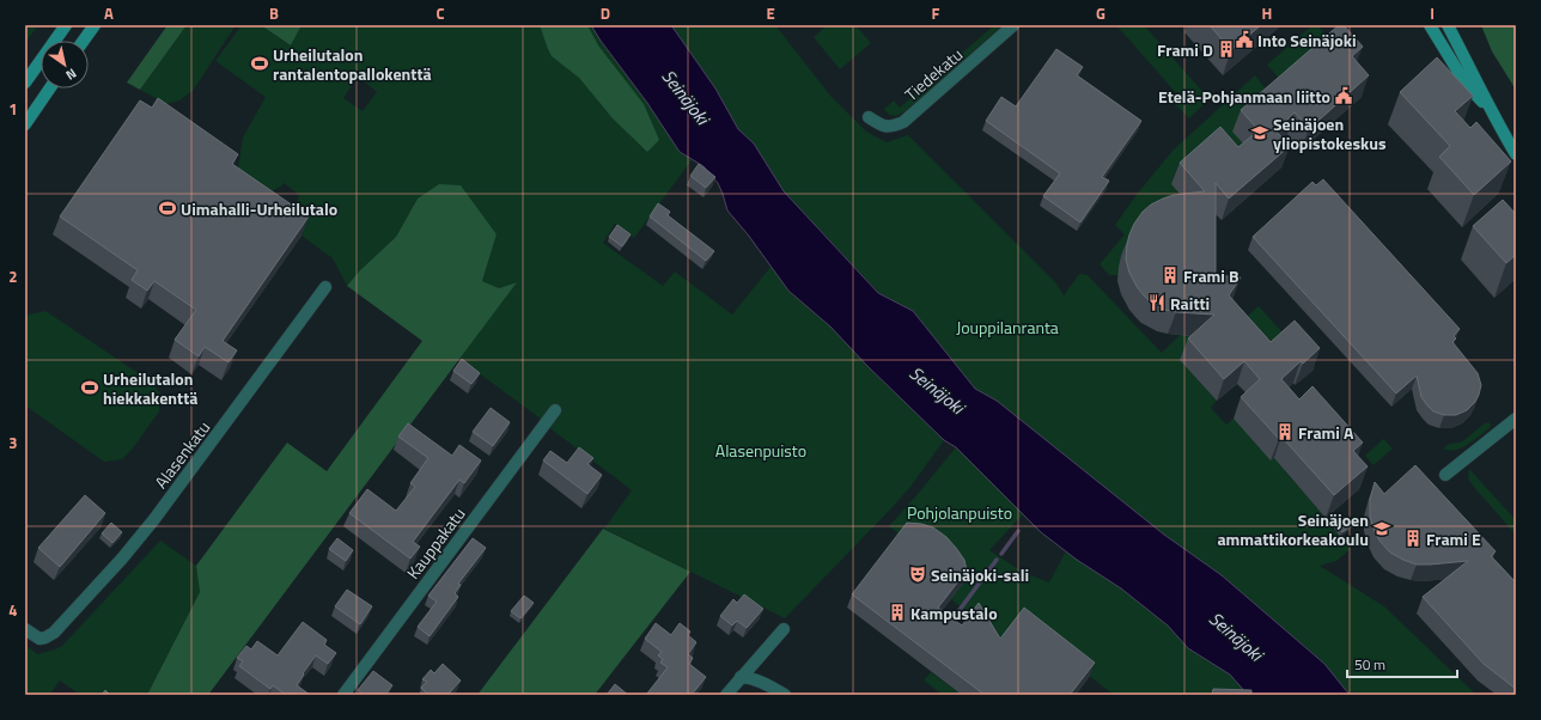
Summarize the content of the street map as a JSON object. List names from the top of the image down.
{
  "streets": {
    "street": ["Tiedekatu", "Alasenkatu", "Kauppakatu"]
  },
  "water": ["Seinäjoki"],
  "parks": ["Jouppilanranta", "Alasenpuisto", "Pohjolanpuisto"],
  "places": {
    "public building": ["Into Seinäjoki", "Etelä-Pohjanmaan liitto"],
    "building": [
      "Frami D",
      "Frami B",
      "Frami A",
      "Frami E",
      "Kampustalo"
    ],
    "sports": ["Urheilutalon rantalentopallokenttä", "Uimahalli-Urheilutalo", "Urheilutalon hiekkakenttä"],
    "school or university": ["Seinäjoen yliopistokeskus", "Seinäjoen ammattikorkeakoulu"],
    "restaurant": ["Raitti"],
    "theatre": ["Seinäjoki-sali"]
  },
  "scale_bar": "50 m",
  "north": "bottom right",
  "grid": {
    "columns": [
      "A",
      "B",
      "C",
      "D",
      "E",
      "F",
      "G",
      "H",
      "I"
    ],
    "rows": [
      "1",
      "2",
      "3",
      "4"
    ]
  }
}
